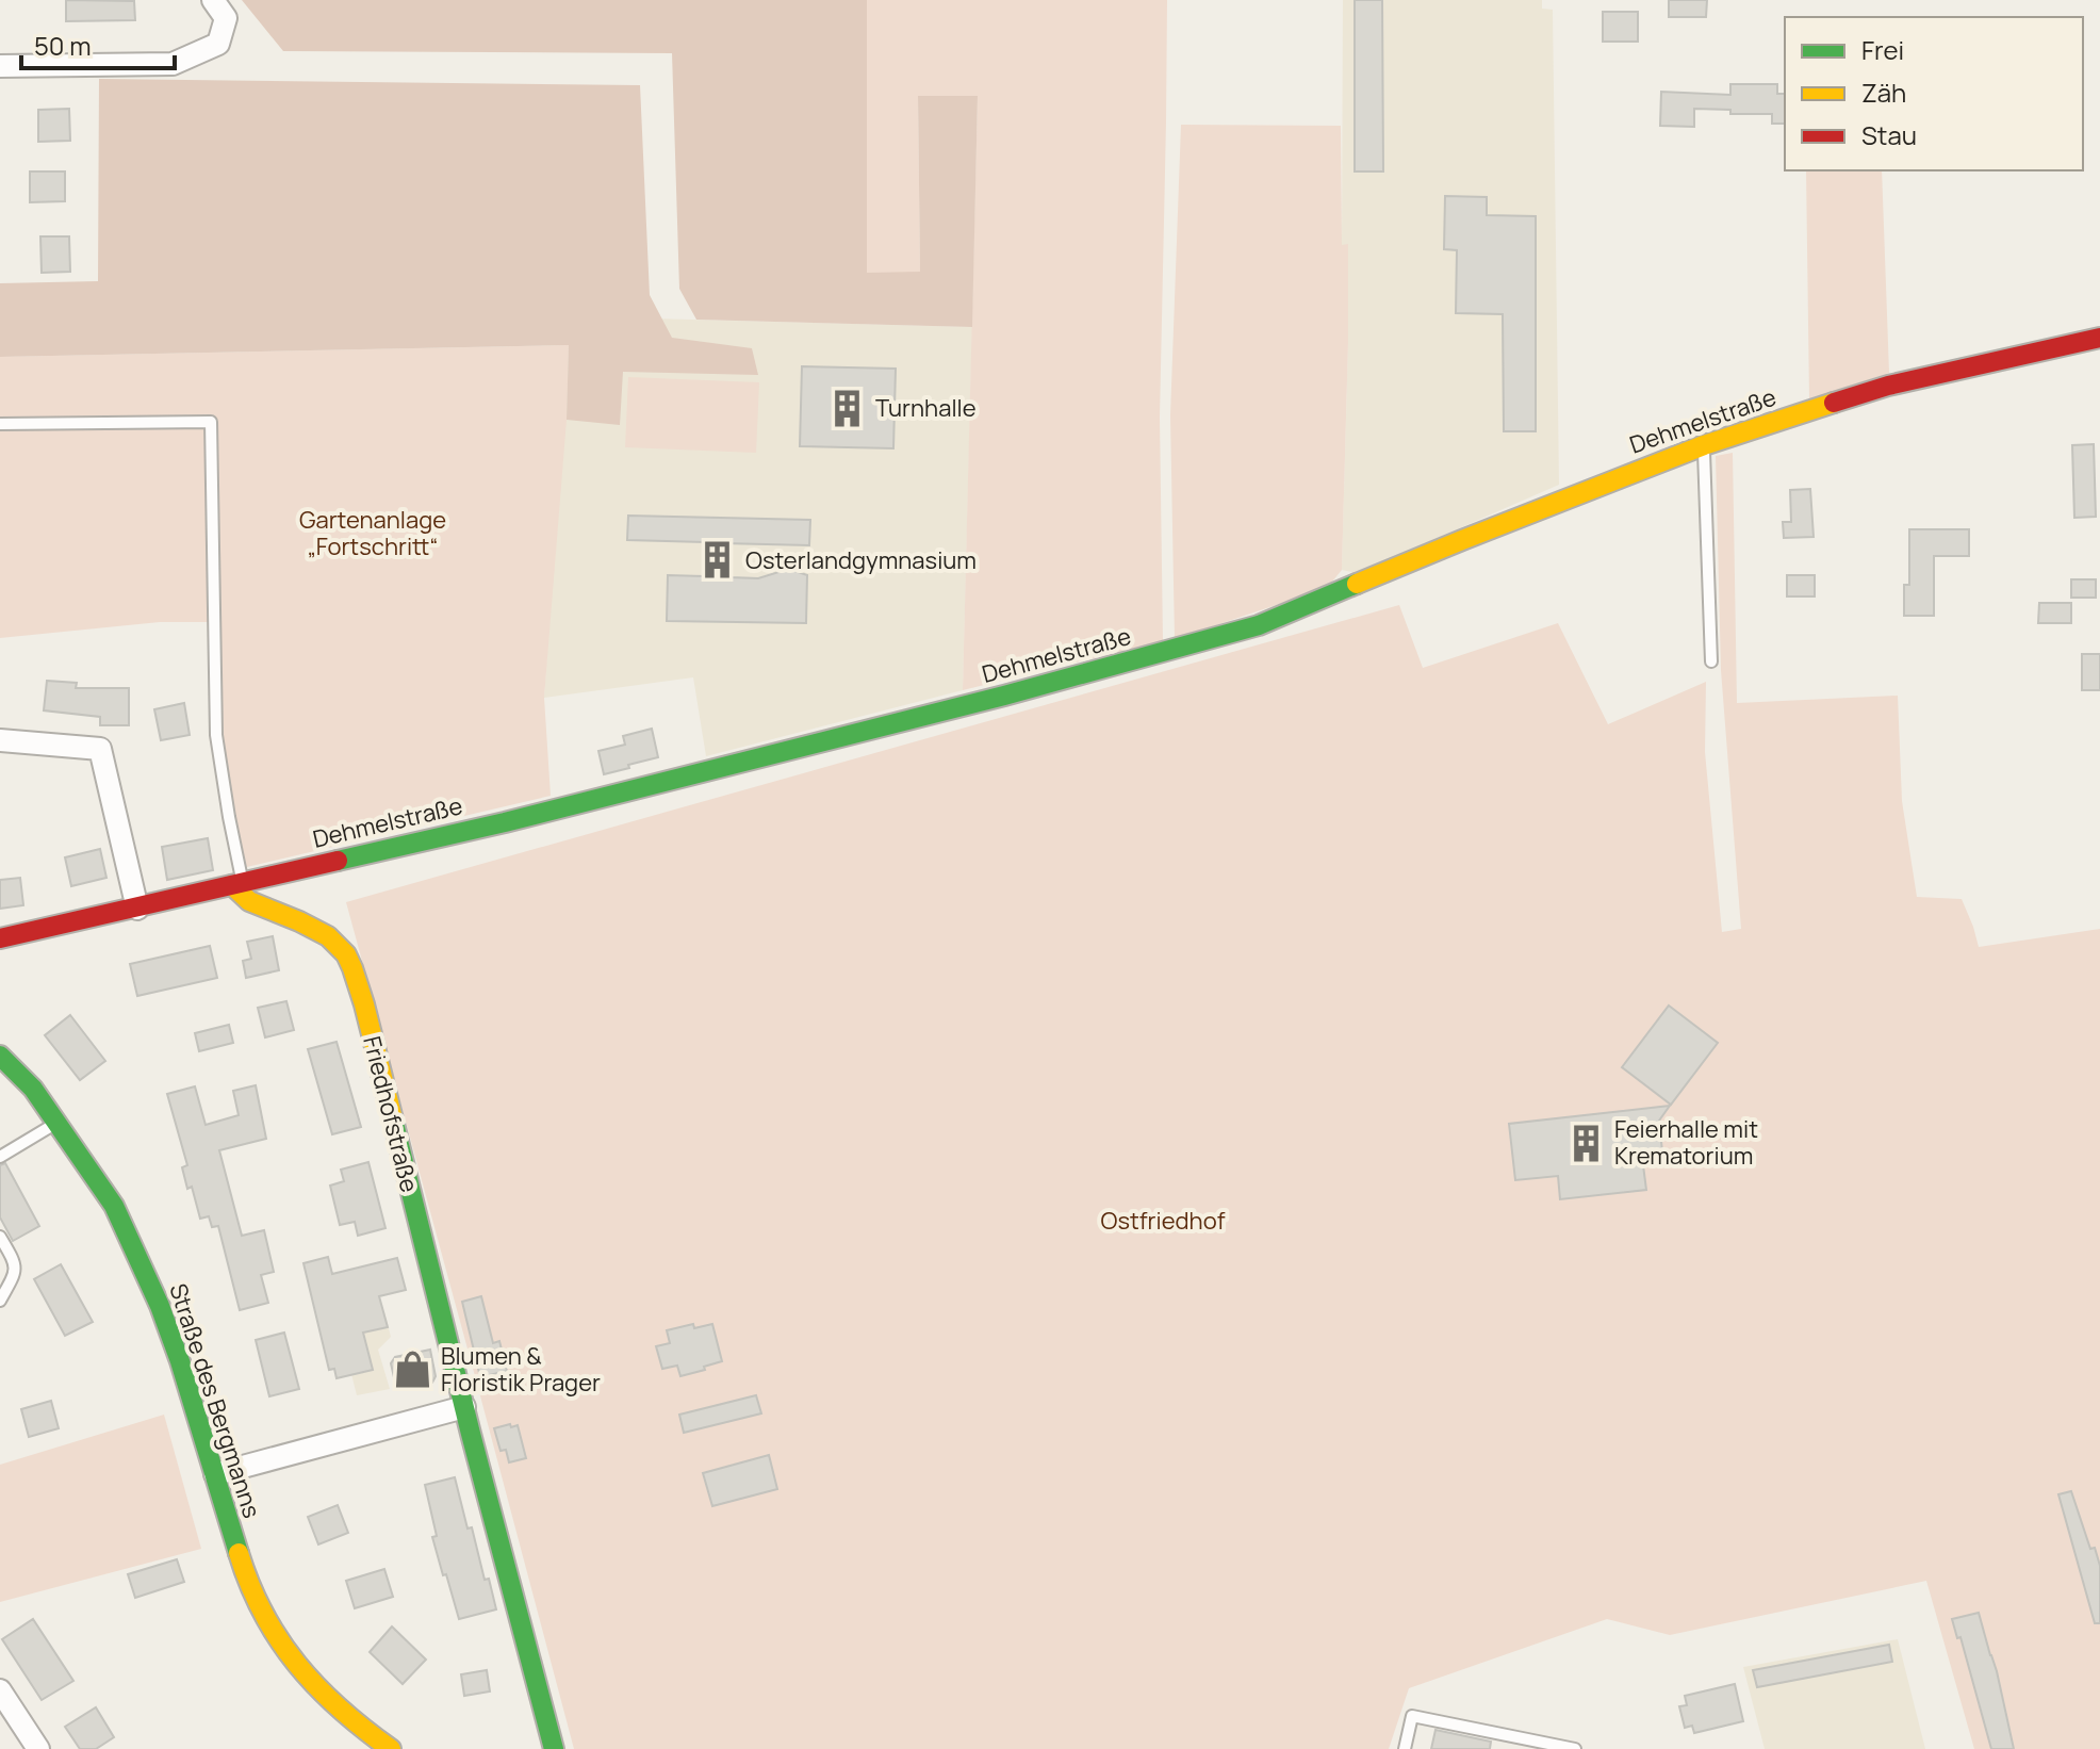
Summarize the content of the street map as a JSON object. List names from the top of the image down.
{
  "streets": {
    "street": ["Dehmelstraße", "Friedhofstraße", "Straße des Bergmanns"]
  },
  "crossings": [
    ["Dehmelstraße", "Friedhofstraße"]
  ],
  "parks": ["Gartenanlage „Fortschritt“", "Ostfriedhof"],
  "places": {
    "building": ["Turnhalle", "Osterlandgymnasium", "Feierhalle mit Krematorium"],
    "shop": ["Blumen & Floristik Prager"]
  },
  "legend": ["Frei", "Zäh", "Stau"],
  "scale_bar": "50 m"
}
